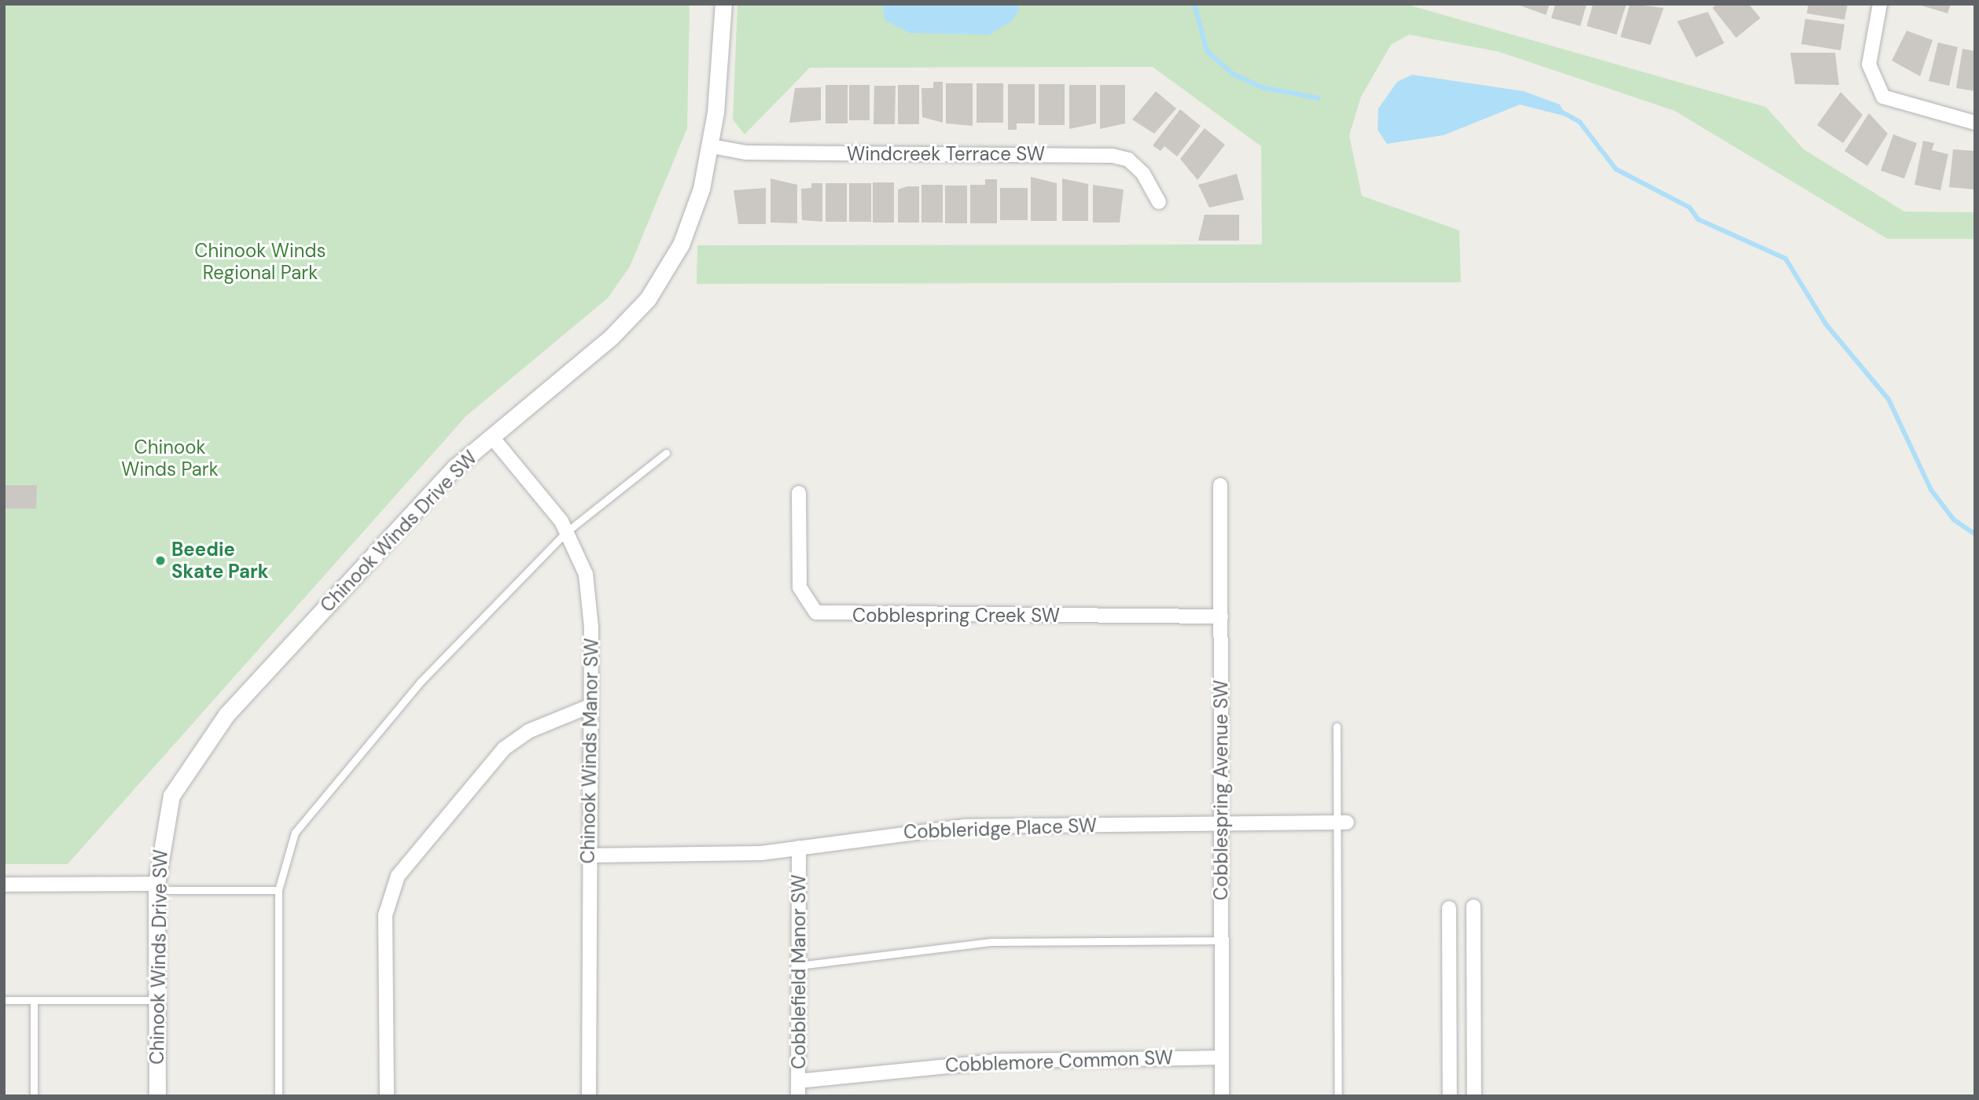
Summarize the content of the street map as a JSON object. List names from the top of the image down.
{
  "streets": {
    "street": [
      "Windcreek Terrace SW",
      "Chinook Winds Drive SW",
      "Cobblespring Creek SW",
      "Chinook Winds Manor SW",
      "Cobblespring Avenue SW",
      "Cobbleridge Place SW",
      "Cobblefield Manor SW",
      "Cobblemore Common SW"
    ]
  },
  "crossings": [
    ["Windcreek Terrace SW", "Chinook Winds Drive SW"],
    ["Chinook Winds Drive SW", "Chinook Winds Manor SW"],
    ["Cobblespring Creek SW", "Cobblespring Avenue SW"],
    ["Chinook Winds Manor SW", "Cobbleridge Place SW"],
    ["Cobblespring Avenue SW", "Cobbleridge Place SW"],
    ["Cobblespring Avenue SW", "Cobblemore Common SW"],
    ["Cobbleridge Place SW", "Cobblefield Manor SW"],
    ["Cobblefield Manor SW", "Cobblemore Common SW"]
  ],
  "parks": ["Chinook Winds Regional Park", "Chinook Winds Park"],
  "places": ["Beedie Skate Park"]
}
